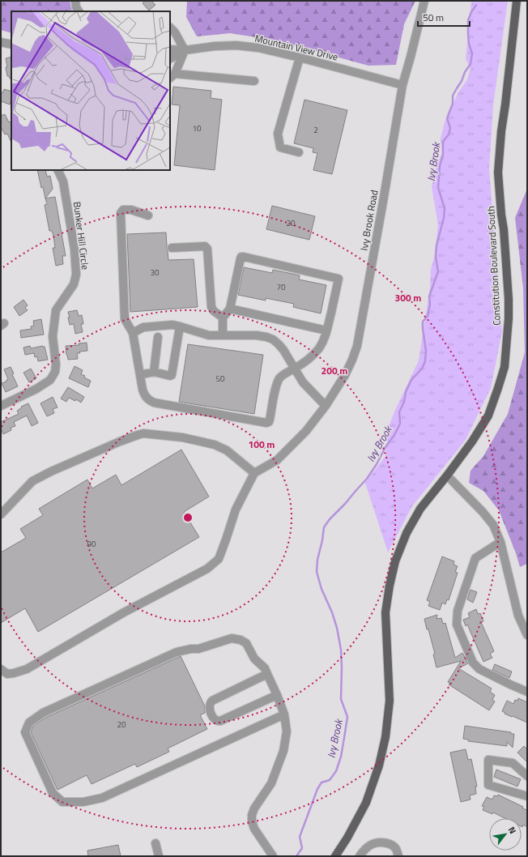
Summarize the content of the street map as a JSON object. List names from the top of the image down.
{
  "streets": {
    "main road": ["Constitution Boulevard South"],
    "street": ["Mountain View Drive", "Ivy Brook Road", "Bunker Hill Circle"]
  },
  "crossings": [
    ["Mountain View Drive", "Ivy Brook Road"]
  ],
  "water": ["Ivy Brook"],
  "house_numbers": [
    "10",
    "2",
    "20",
    "30",
    "70",
    "50",
    "90",
    "20"
  ],
  "scale_bar": "50 m",
  "north": "top right",
  "rings": ["300 m", "200 m", "100 m"]
}
